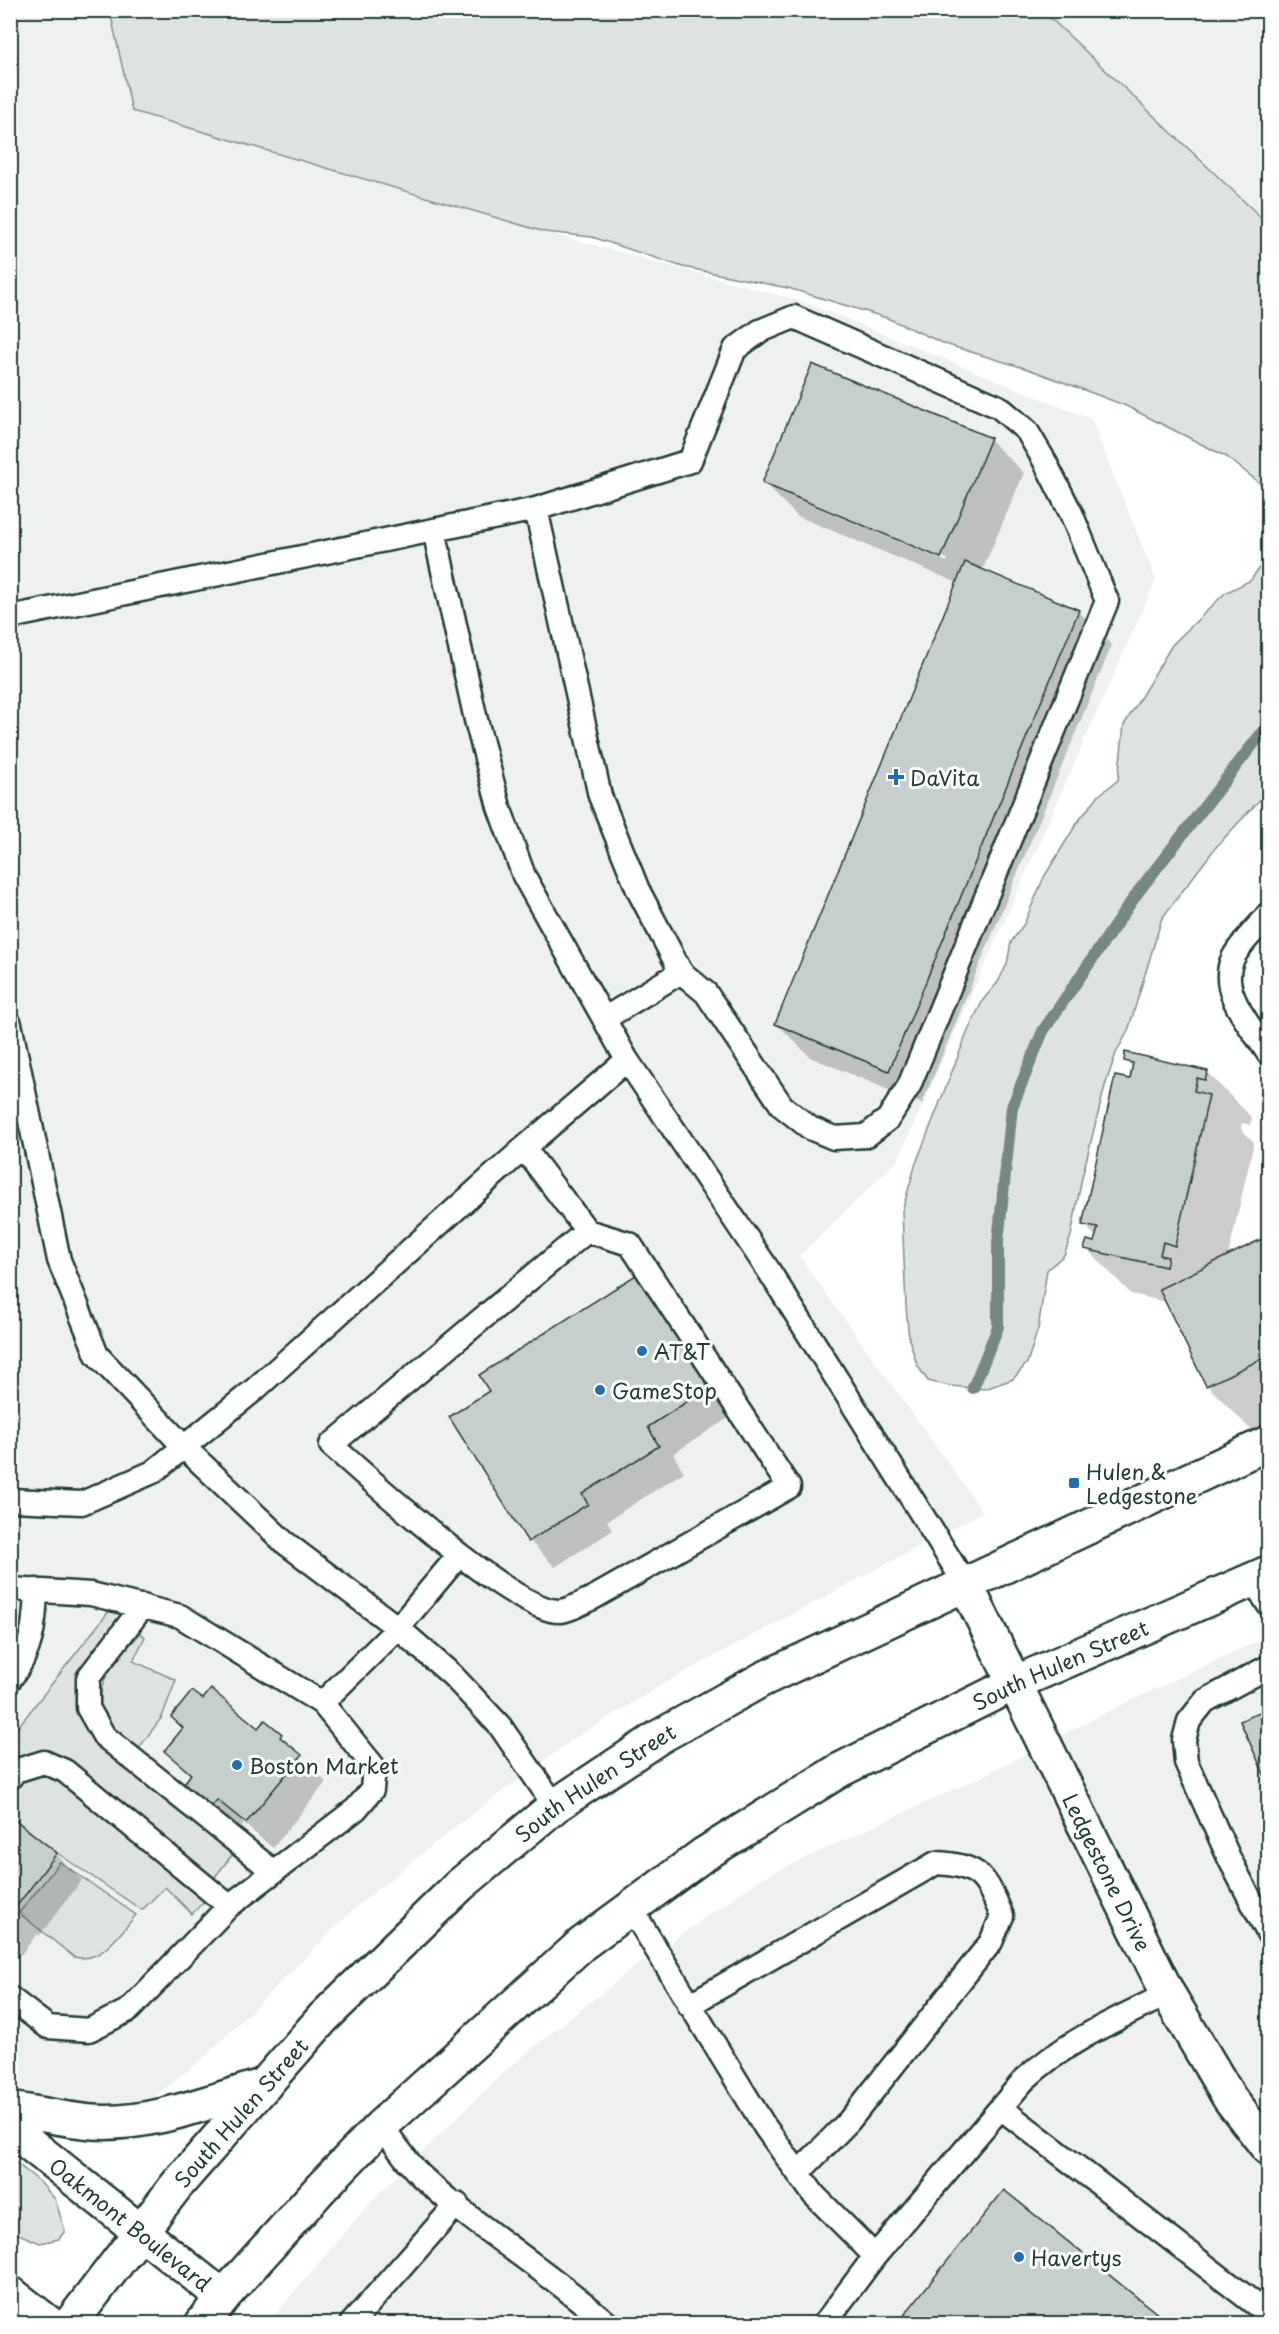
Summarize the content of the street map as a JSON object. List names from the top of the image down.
{
  "streets": {
    "main road": ["South Hulen Street", "Ledgestone Drive", "Oakmont Boulevard"]
  },
  "crossings": [
    ["South Hulen Street", "Ledgestone Drive"],
    ["South Hulen Street", "Oakmont Boulevard"]
  ],
  "places": {
    "health": ["DaVita"],
    "other": [
      "AT&T",
      "GameStop",
      "Boston Market",
      "Havertys"
    ],
    "transit": ["Hulen & Ledgestone"]
  }
}
